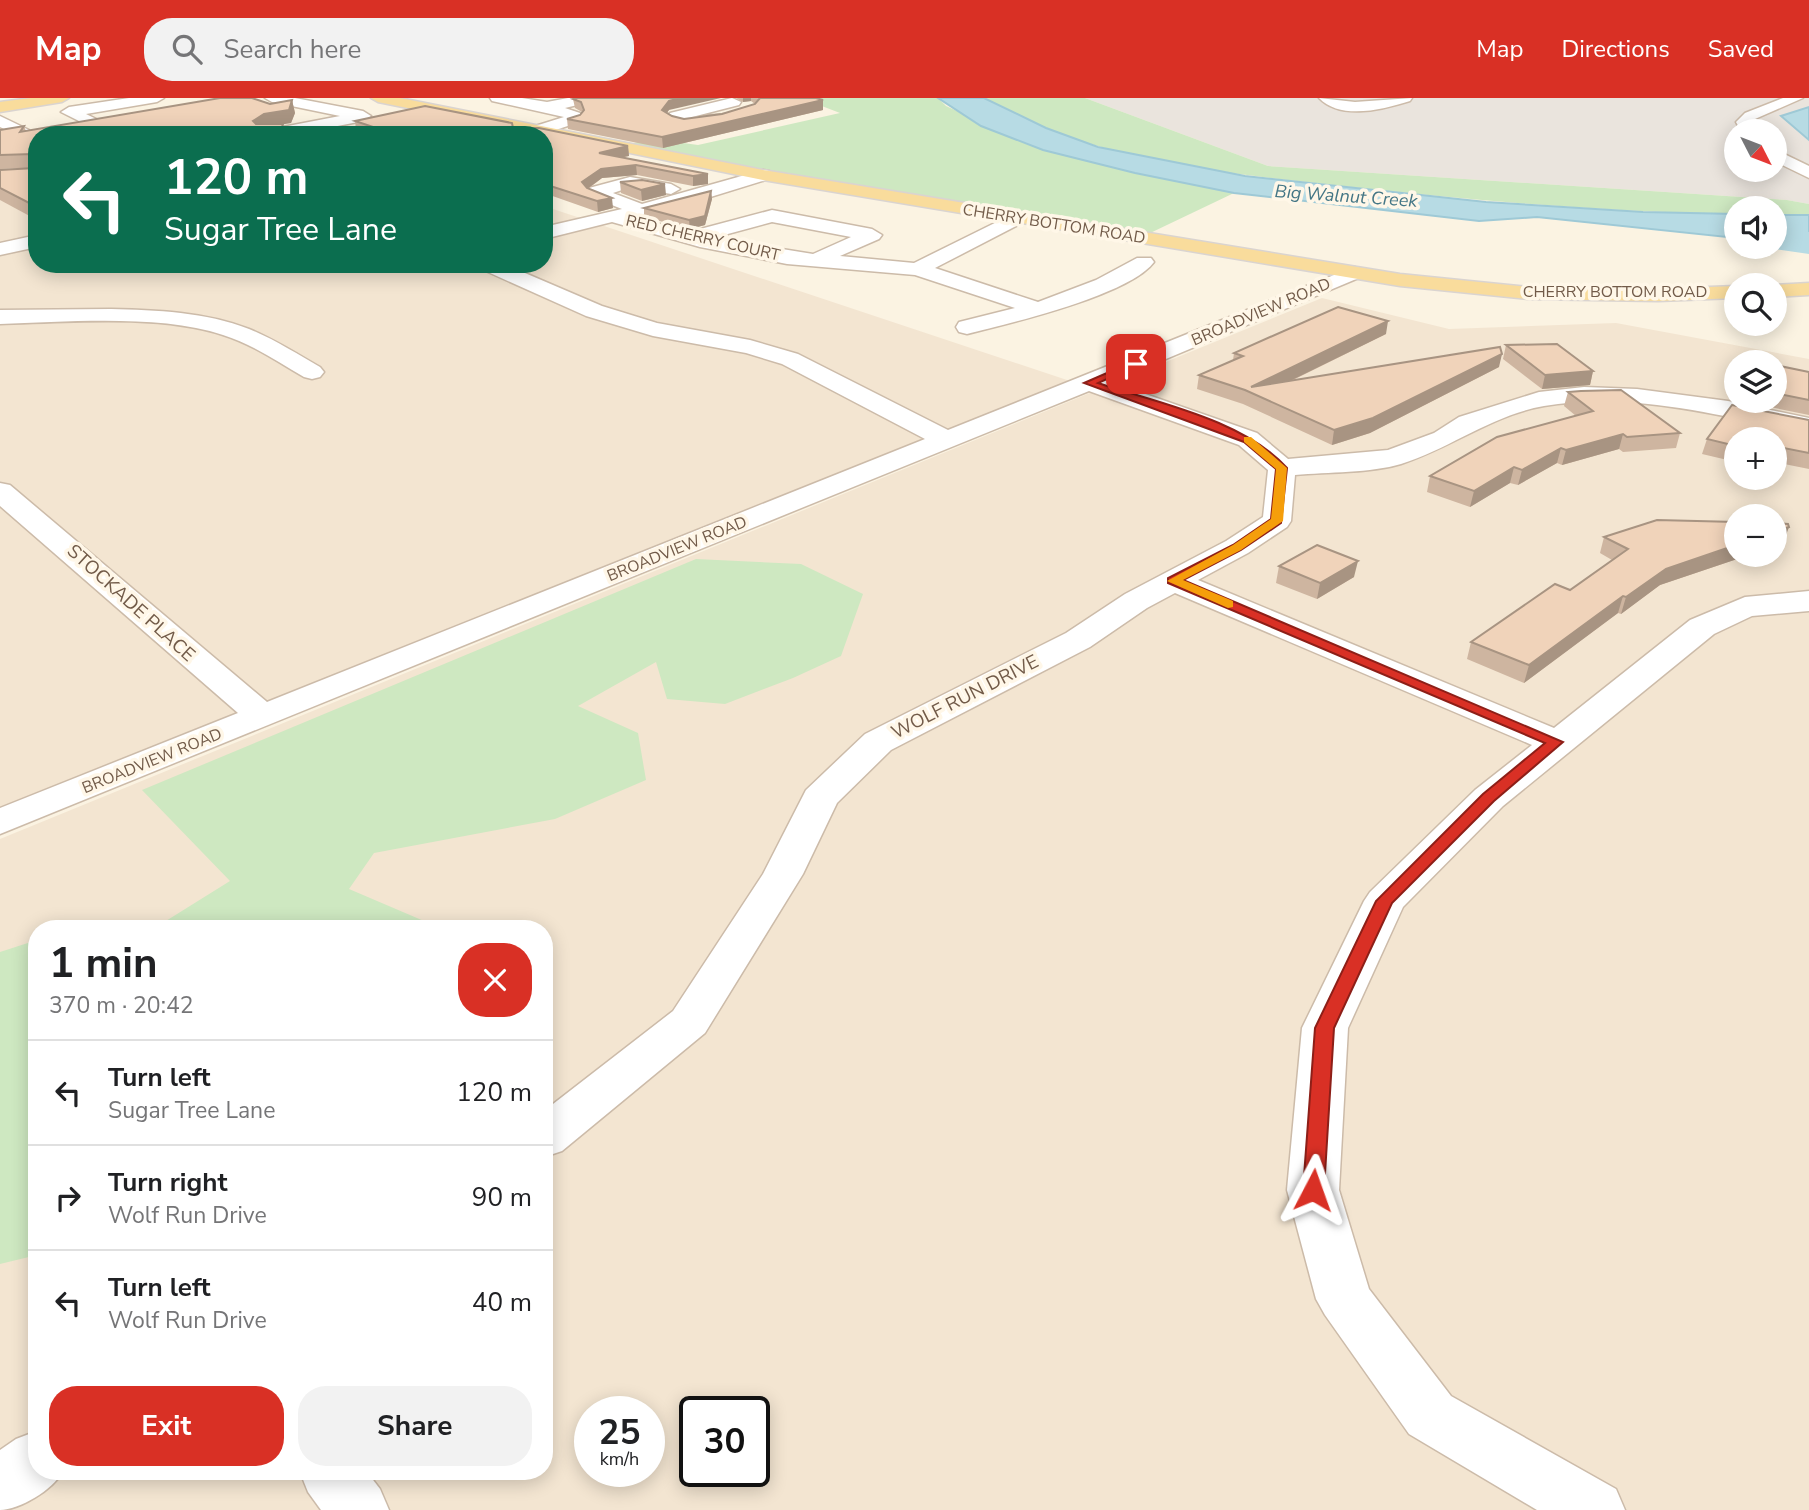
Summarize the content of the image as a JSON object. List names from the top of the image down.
{
  "streets": {
    "main road": ["CHERRY BOTTOM ROAD"],
    "street": [
      "RED CHERRY COURT",
      "BROADVIEW ROAD",
      "STOCKADE PLACE",
      "WOLF RUN DRIVE"
    ]
  },
  "crossings": [
    ["CHERRY BOTTOM ROAD", "BROADVIEW ROAD"],
    ["BROADVIEW ROAD", "STOCKADE PLACE"]
  ],
  "water": ["Big Walnut Creek"],
  "north": "bottom right",
  "page": {
    "header": "Map",
    "search": "Search here",
    "nav": ["Map", "Directions", "Saved"],
    "map_buttons": ["+", "−"],
    "turn": ["120 m", "Sugar Tree Lane"],
    "heading": ["1 min", "370 m · 20:42"],
    "list": [
      {
        "name": "Turn left",
        "note": "Sugar Tree Lane",
        "value": "120 m"
      },
      {
        "name": "Turn right",
        "note": "Wolf Run Drive",
        "value": "90 m"
      },
      {
        "name": "Turn left",
        "note": "Wolf Run Drive",
        "value": "40 m"
      }
    ],
    "buttons": ["Exit", "Share"],
    "speed": "25 km/h",
    "limit": "30"
  }
}
